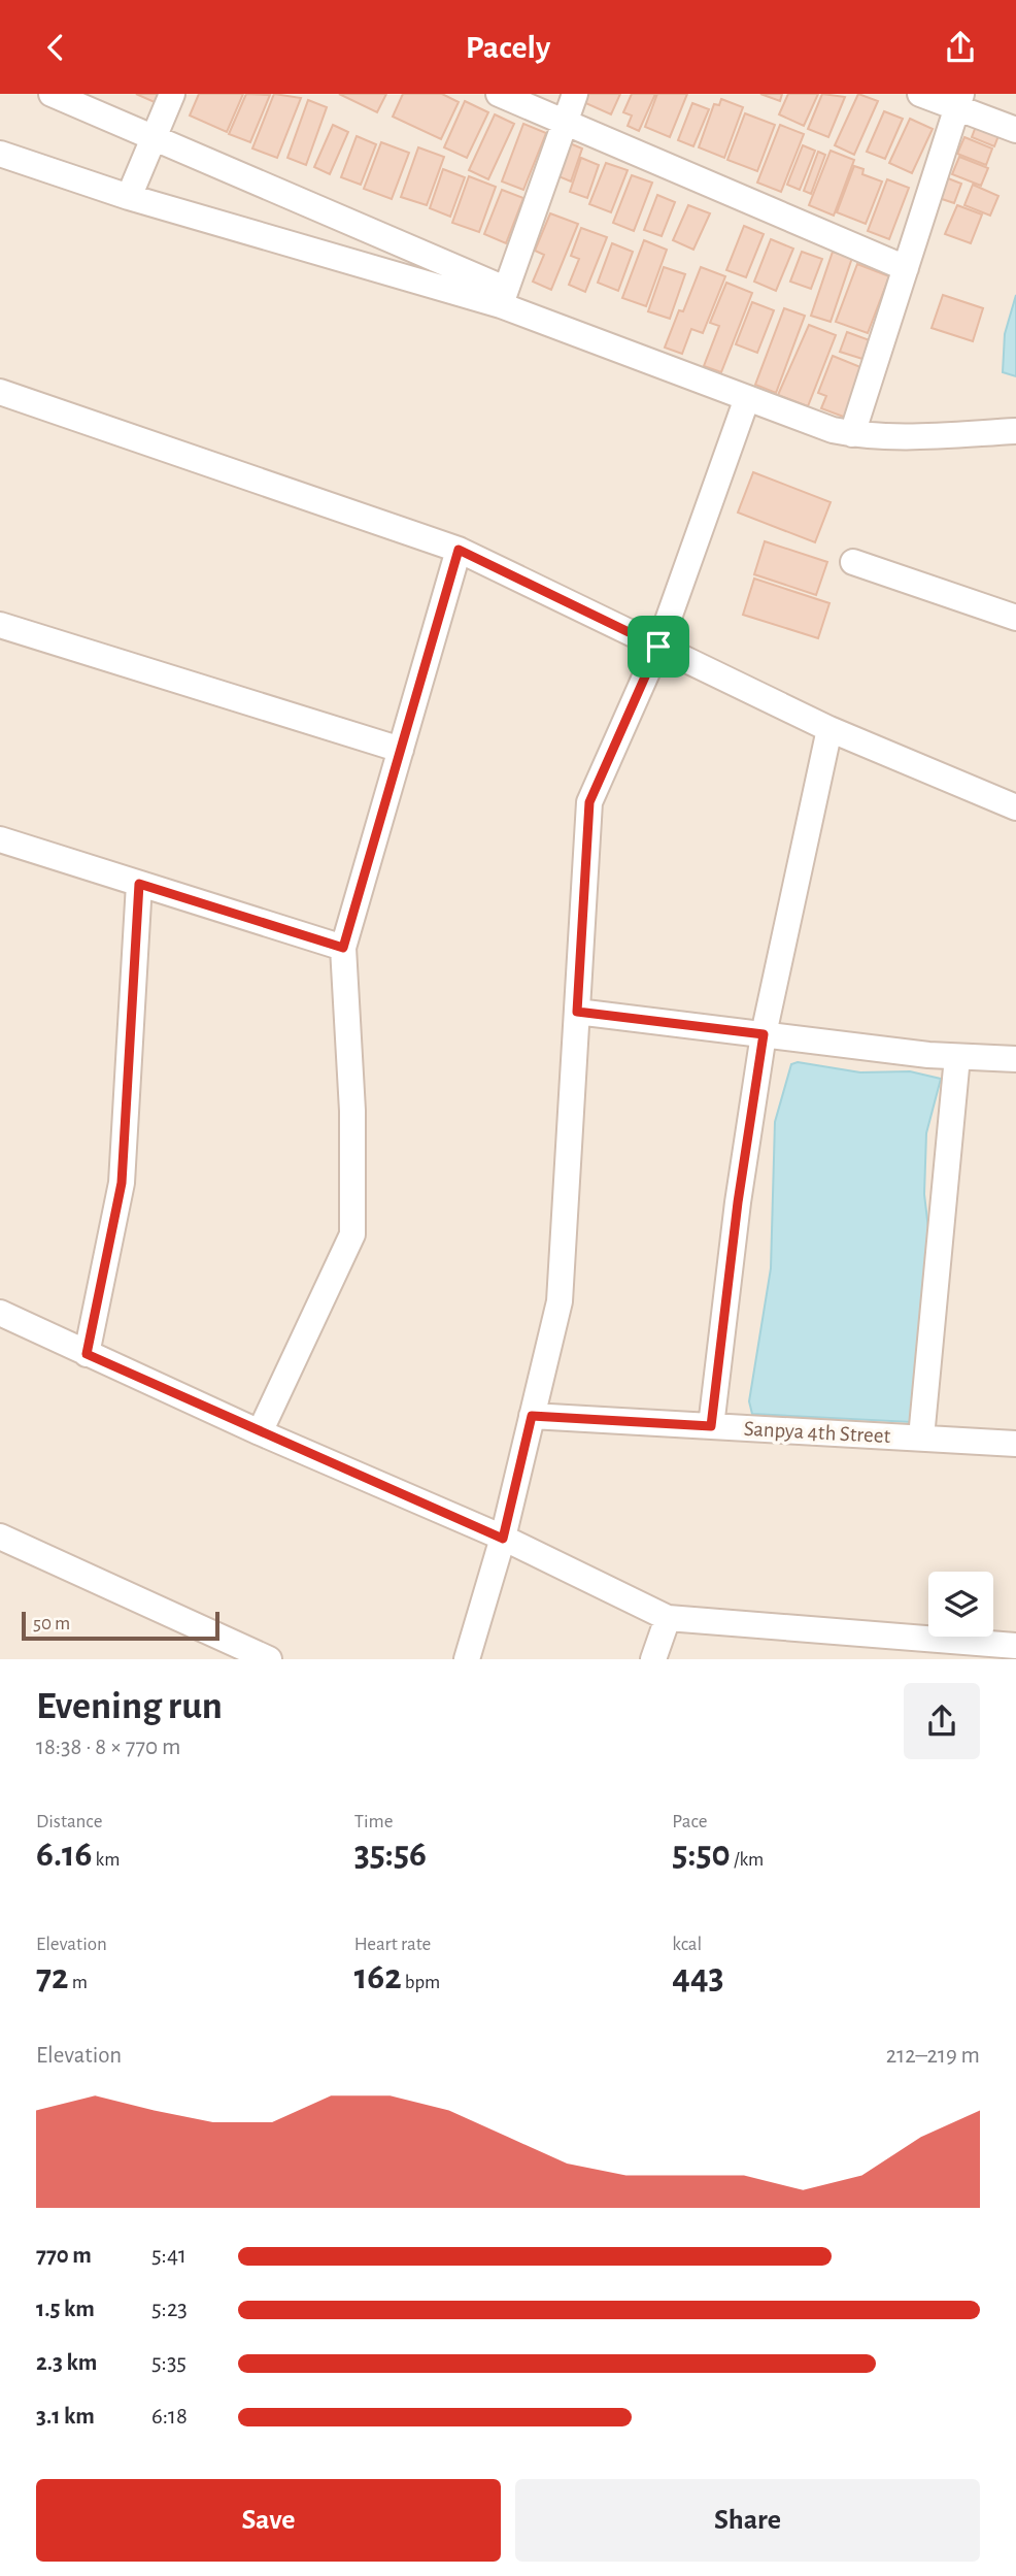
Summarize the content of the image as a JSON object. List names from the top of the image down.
{
  "streets": {
    "street": ["Sanpya 4th Street"]
  },
  "scale_bar": "50 m",
  "page": {
    "header": "Pacely",
    "scale": "50 m",
    "heading": ["Evening run", "18:38 · 8 × 770 m"],
    "stats": [
      ["Distance", "6.16 km"],
      ["Time", "35:56"],
      ["Pace", "5:50 /km"],
      ["Elevation", "72 m"],
      ["Heart rate", "162 bpm"],
      ["kcal", "443"]
    ],
    "chart": ["Elevation", "212–219 m"],
    "list": [
      {
        "name": "770 m",
        "note": "5:41"
      },
      {
        "name": "1.5 km",
        "note": "5:23"
      },
      {
        "name": "2.3 km",
        "note": "5:35"
      },
      {
        "name": "3.1 km",
        "note": "6:18"
      }
    ],
    "buttons": ["Save", "Share"]
  }
}
